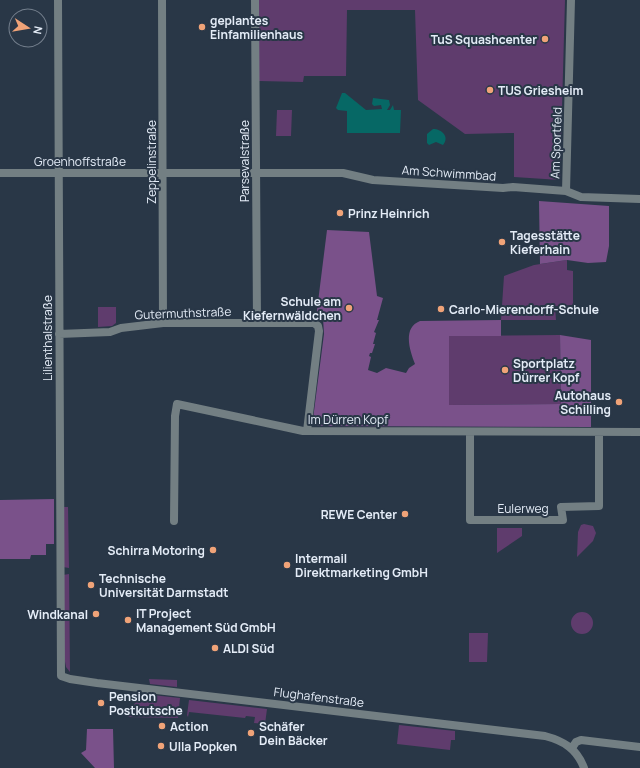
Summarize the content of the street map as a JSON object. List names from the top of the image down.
{
  "streets": {
    "street": [
      "Am Sportfeld",
      "Groenhoffstraße",
      "Parsevalstraße",
      "Zeppelinstraße",
      "Am Schwimmbad",
      "Gutermuthstraße",
      "Lilienthalstraße",
      "Im Dürren Kopf",
      "Eulerweg",
      "Flughafenstraße"
    ]
  },
  "crossings": [
    ["Am Sportfeld", "Am Schwimmbad"],
    ["Groenhoffstraße", "Parsevalstraße"],
    ["Groenhoffstraße", "Zeppelinstraße"],
    ["Groenhoffstraße", "Am Schwimmbad"],
    ["Groenhoffstraße", "Lilienthalstraße"],
    ["Parsevalstraße", "Am Schwimmbad"],
    ["Parsevalstraße", "Gutermuthstraße"],
    ["Zeppelinstraße", "Gutermuthstraße"],
    ["Gutermuthstraße", "Lilienthalstraße"],
    ["Gutermuthstraße", "Im Dürren Kopf"],
    ["Lilienthalstraße", "Flughafenstraße"],
    ["Im Dürren Kopf", "Eulerweg"]
  ],
  "places": [
    "geplantes Einfamilienhaus",
    "TuS Squashcenter",
    "TUS Griesheim",
    "Prinz Heinrich",
    "Tagesstätte Kieferhain",
    "Schule am Kiefernwäldchen",
    "Carlo-Mierendorff-Schule",
    "Sportplatz Dürrer Kopf",
    "Autohaus Schilling",
    "REWE Center",
    "Schirra Motoring",
    "Intermail Direktmarketing GmbH",
    "Technische Universität Darmstadt",
    "Windkanal",
    "IT Project Management Süd GmbH",
    "ALDI Süd",
    "Pension Postkutsche",
    "Action",
    "Schäfer Dein Bäcker",
    "Ulla Popken"
  ],
  "north": "right"
}
